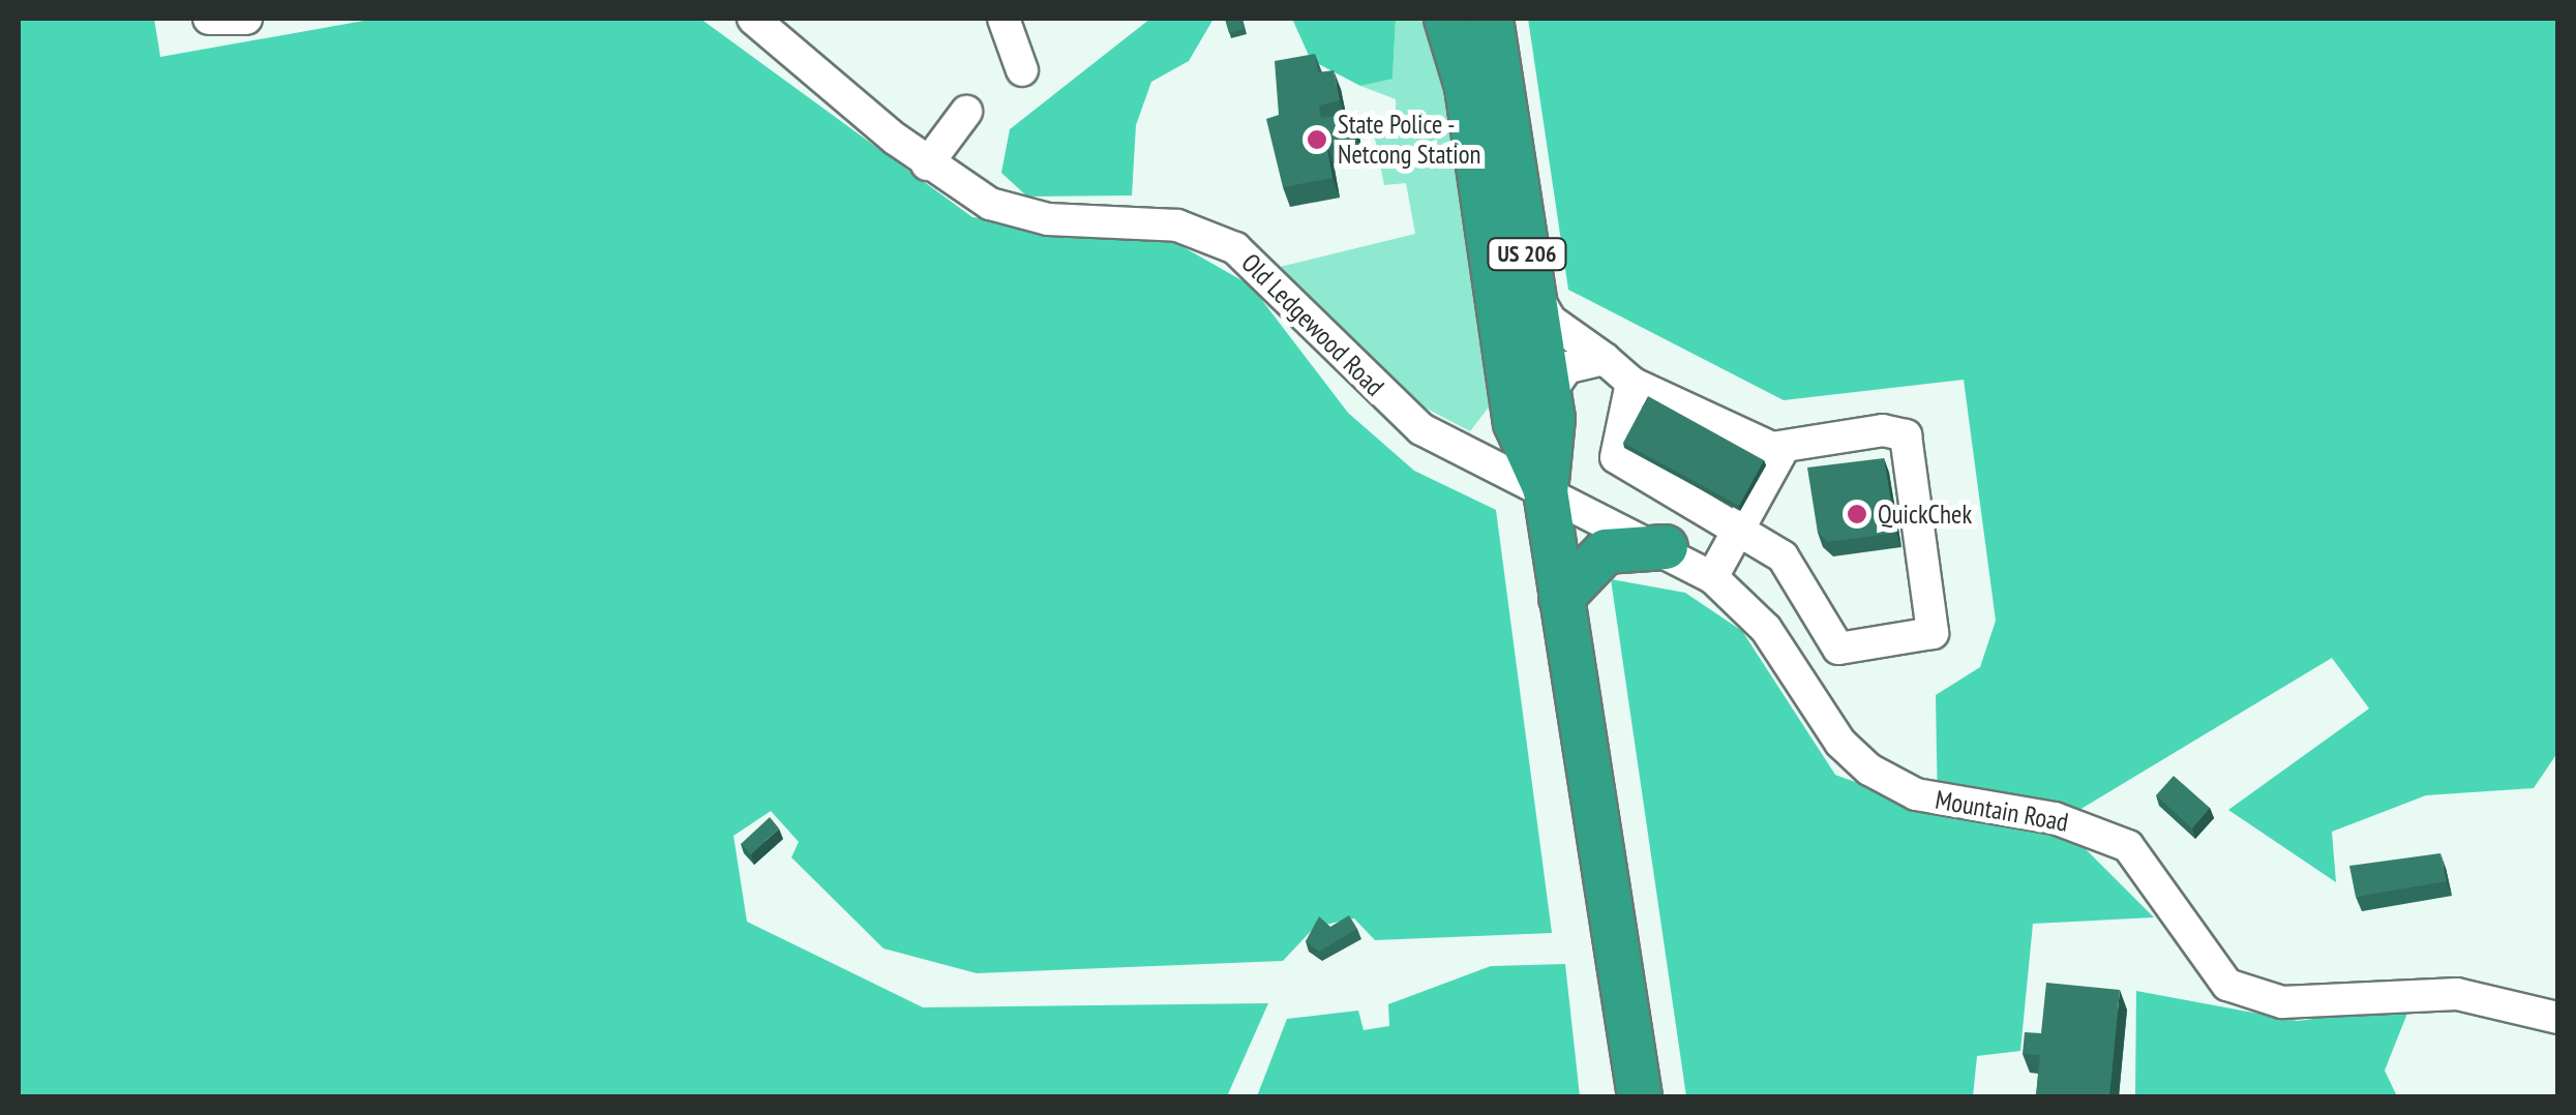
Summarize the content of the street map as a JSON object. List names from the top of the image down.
{
  "streets": {
    "highway": ["US 206"],
    "street": ["Old Ledgewood Road", "Mountain Road"]
  },
  "crossings": [
    ["US 206", "Old Ledgewood Road"],
    ["US 206", "Mountain Road"],
    ["Old Ledgewood Road", "Mountain Road"]
  ],
  "places": ["State Police - Netcong Station", "QuickChek"]
}
